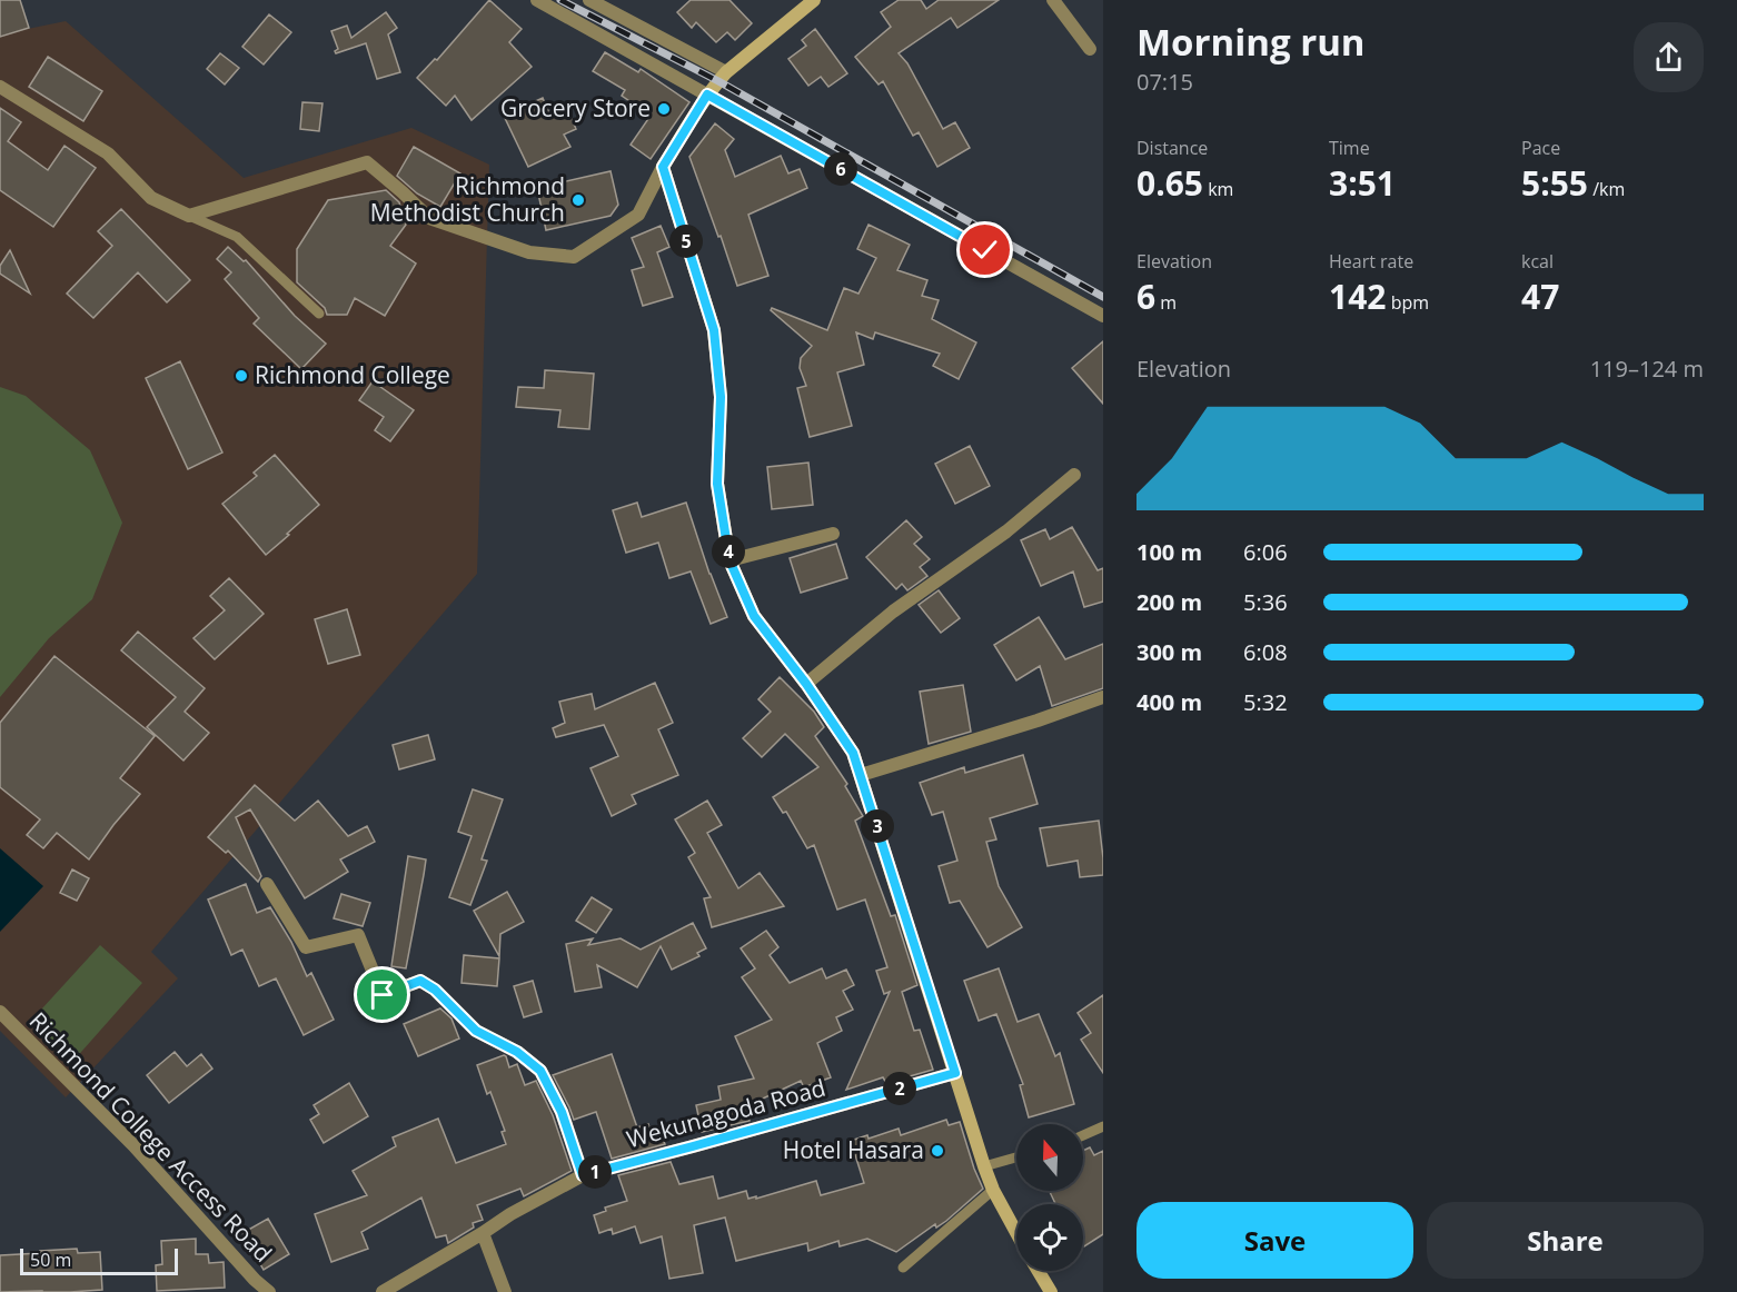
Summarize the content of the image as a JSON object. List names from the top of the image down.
{
  "streets": {
    "street": ["Wekunagoda Road", "Richmond College Access Road"]
  },
  "places": [
    "Grocery Store",
    "Richmond Methodist Church",
    "Richmond College",
    "Hotel Hasara"
  ],
  "scale_bar": "50 m",
  "north": "top",
  "page": {
    "heading": ["Morning run", "07:15"],
    "stats": [
      ["Distance", "0.65 km"],
      ["Time", "3:51"],
      ["Pace", "5:55 /km"],
      ["Elevation", "6 m"],
      ["Heart rate", "142 bpm"],
      ["kcal", "47"]
    ],
    "pins": [
      "6",
      "5",
      "4",
      "3",
      "2",
      "1"
    ],
    "chart": ["Elevation", "119–124 m"],
    "list": [
      {
        "name": "100 m",
        "note": "6:06"
      },
      {
        "name": "200 m",
        "note": "5:36"
      },
      {
        "name": "300 m",
        "note": "6:08"
      },
      {
        "name": "400 m",
        "note": "5:32"
      }
    ],
    "buttons": ["Save", "Share"],
    "scale": "50 m"
  }
}
